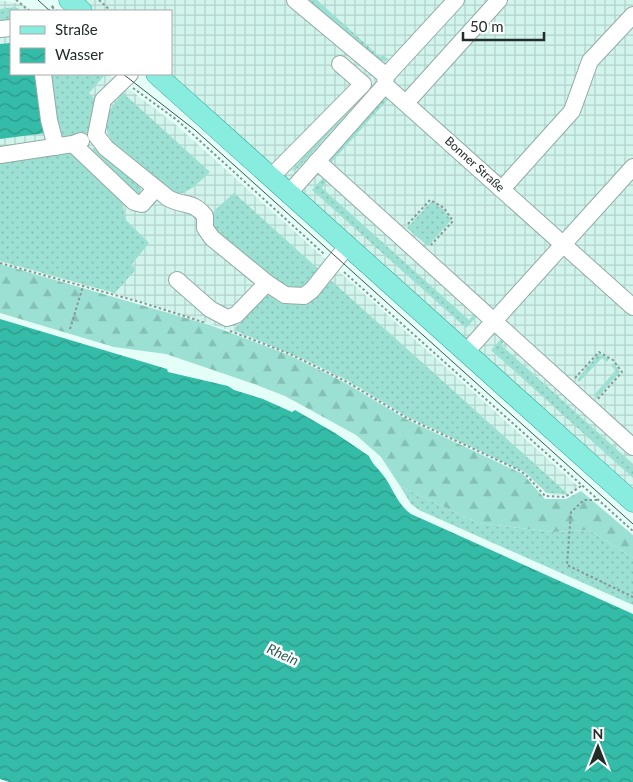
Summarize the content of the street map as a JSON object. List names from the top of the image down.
{
  "streets": {
    "lane": ["Bonner Straße"]
  },
  "water": ["Rhein"],
  "legend": ["Straße", "Wasser"],
  "scale_bar": "50 m",
  "north": "top"
}
